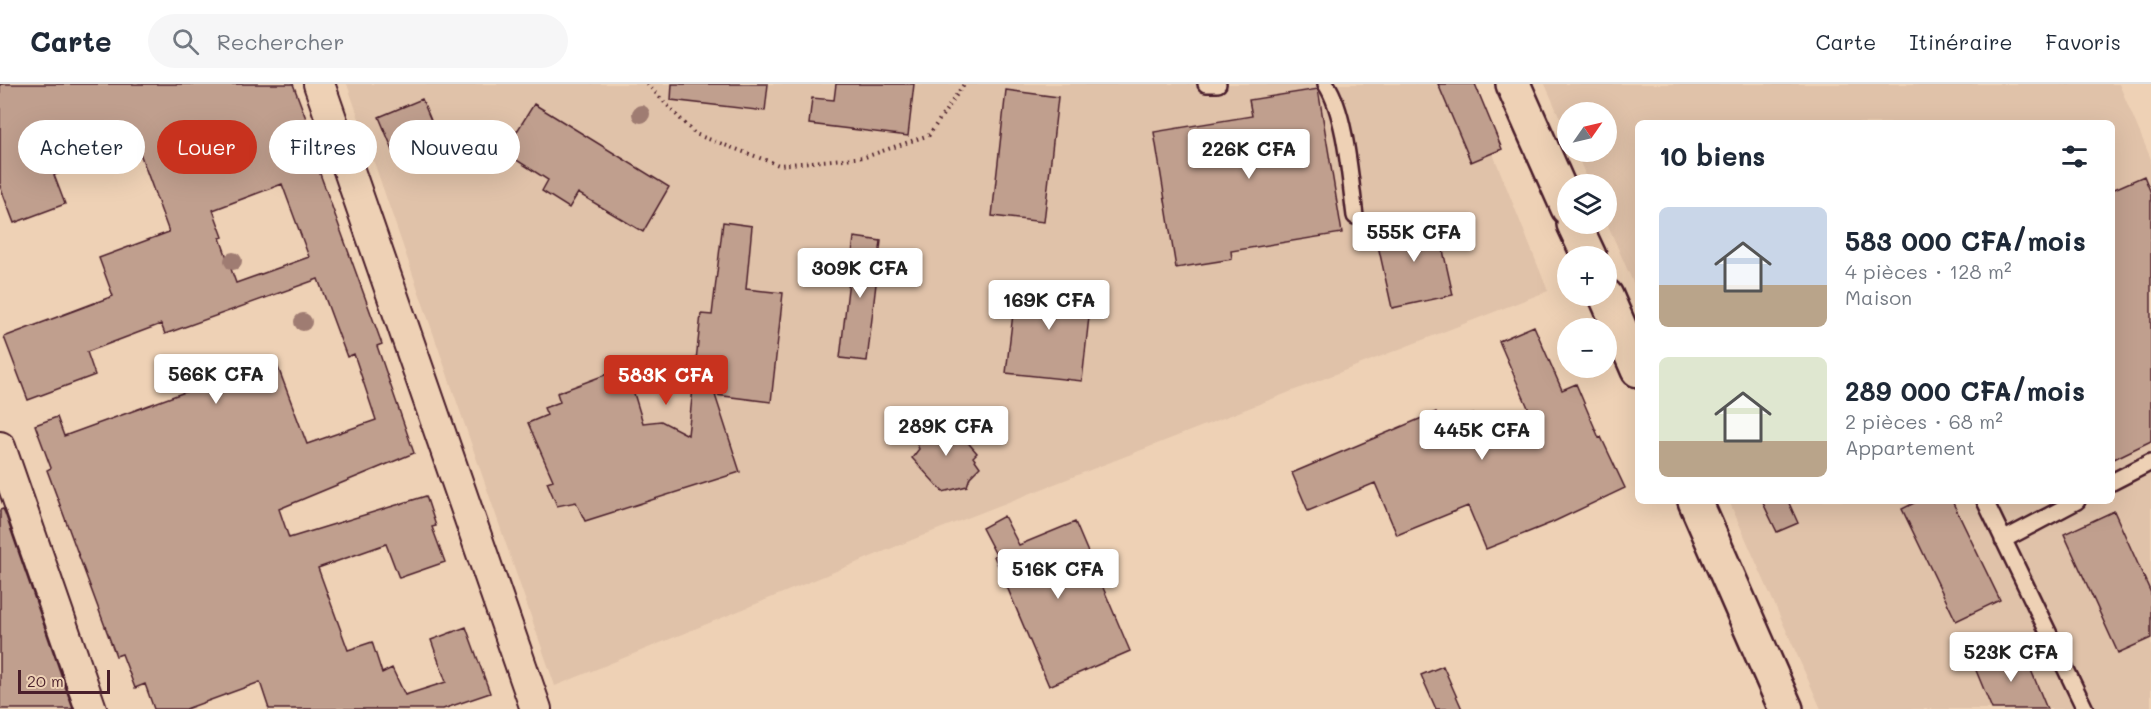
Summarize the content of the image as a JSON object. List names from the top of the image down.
{
  "scale_bar": "20 m",
  "north": "top right",
  "page": {
    "header": "Carte",
    "search": "Rechercher",
    "nav": ["Carte", "Itinéraire", "Favoris"],
    "map_buttons": ["+", "−"],
    "chip": [
      "Acheter",
      "Louer",
      "Filtres",
      "Nouveau"
    ],
    "heading": "10 biens",
    "price": [
      "226K CFA",
      "555K CFA",
      "309K CFA",
      "169K CFA",
      "566K CFA",
      "583K CFA",
      "289K CFA",
      "445K CFA",
      "516K CFA",
      "523K CFA"
    ],
    "list": [
      {
        "name": "583 000 CFA/mois",
        "note": "4 pièces · 128 m² · Maison"
      },
      {
        "name": "289 000 CFA/mois",
        "note": "2 pièces · 68 m² · Appartement"
      }
    ],
    "scale": "20 m"
  }
}
